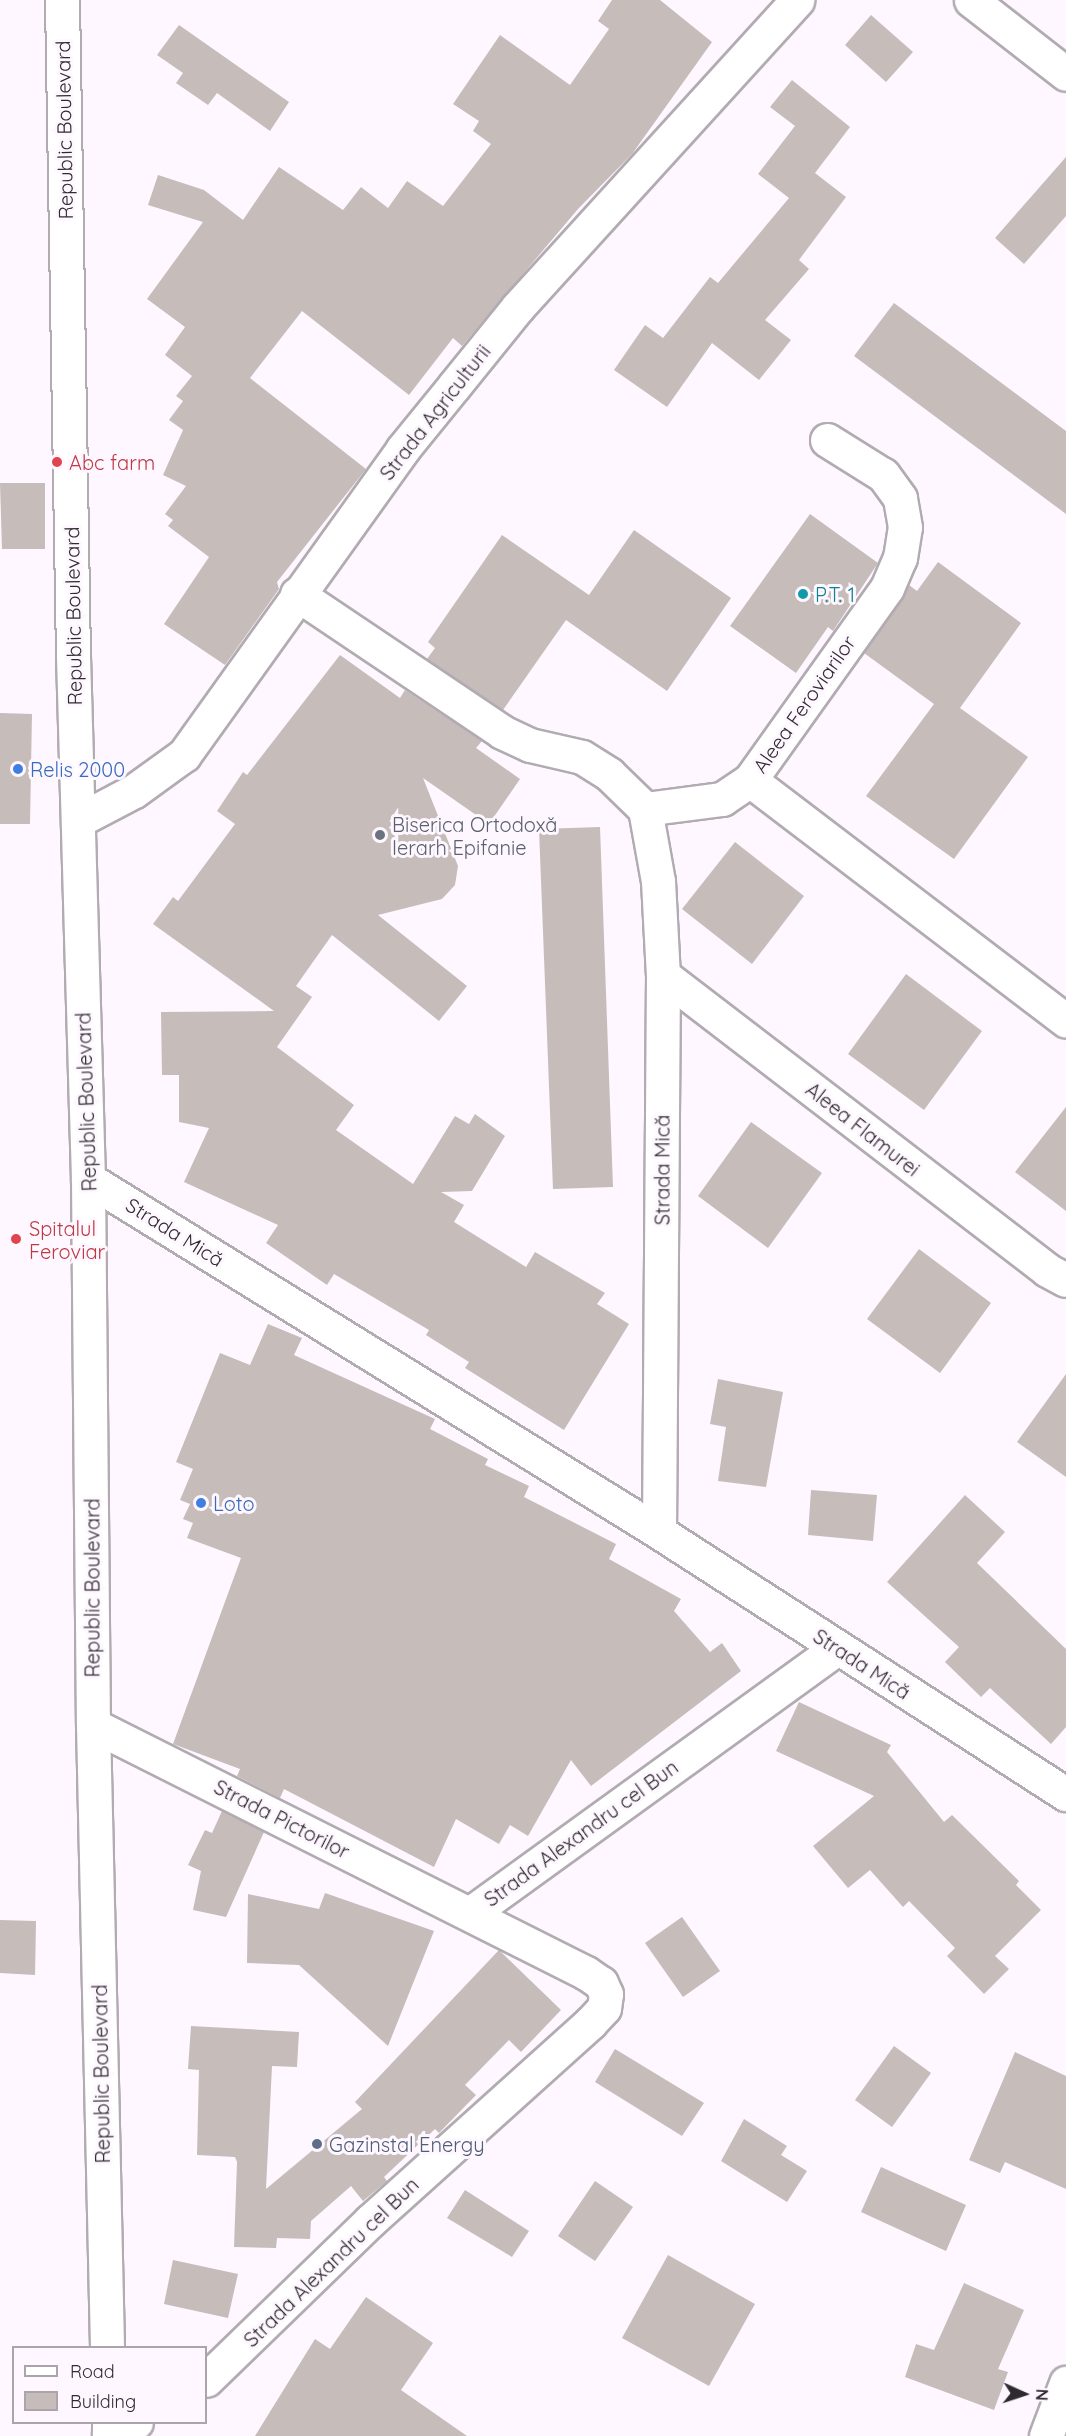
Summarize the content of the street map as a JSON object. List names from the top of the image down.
{
  "streets": {
    "street": [
      "Republic Boulevard",
      "Strada Agriculturii",
      "Aleea Feroviarilor",
      "Aleea Flamurei",
      "Strada Mică",
      "Strada Pictorilor",
      "Strada Alexandru cel Bun"
    ]
  },
  "crossings": [
    ["Republic Boulevard", "Strada Agriculturii"],
    ["Republic Boulevard", "Strada Mică"],
    ["Republic Boulevard", "Strada Pictorilor"],
    ["Aleea Feroviarilor", "Strada Mică"],
    ["Aleea Flamurei", "Strada Mică"],
    ["Strada Mică", "Strada Alexandru cel Bun"],
    ["Strada Pictorilor", "Strada Alexandru cel Bun"]
  ],
  "places": [
    "Abc farm",
    "P.T. 1",
    "Relis 2000",
    "Biserica Ortodoxă Ierarh Epifanie",
    "Spitalul Feroviar",
    "Loto",
    "Gazinstal Energy"
  ],
  "legend": ["Road", "Building"],
  "north": "right"
}
